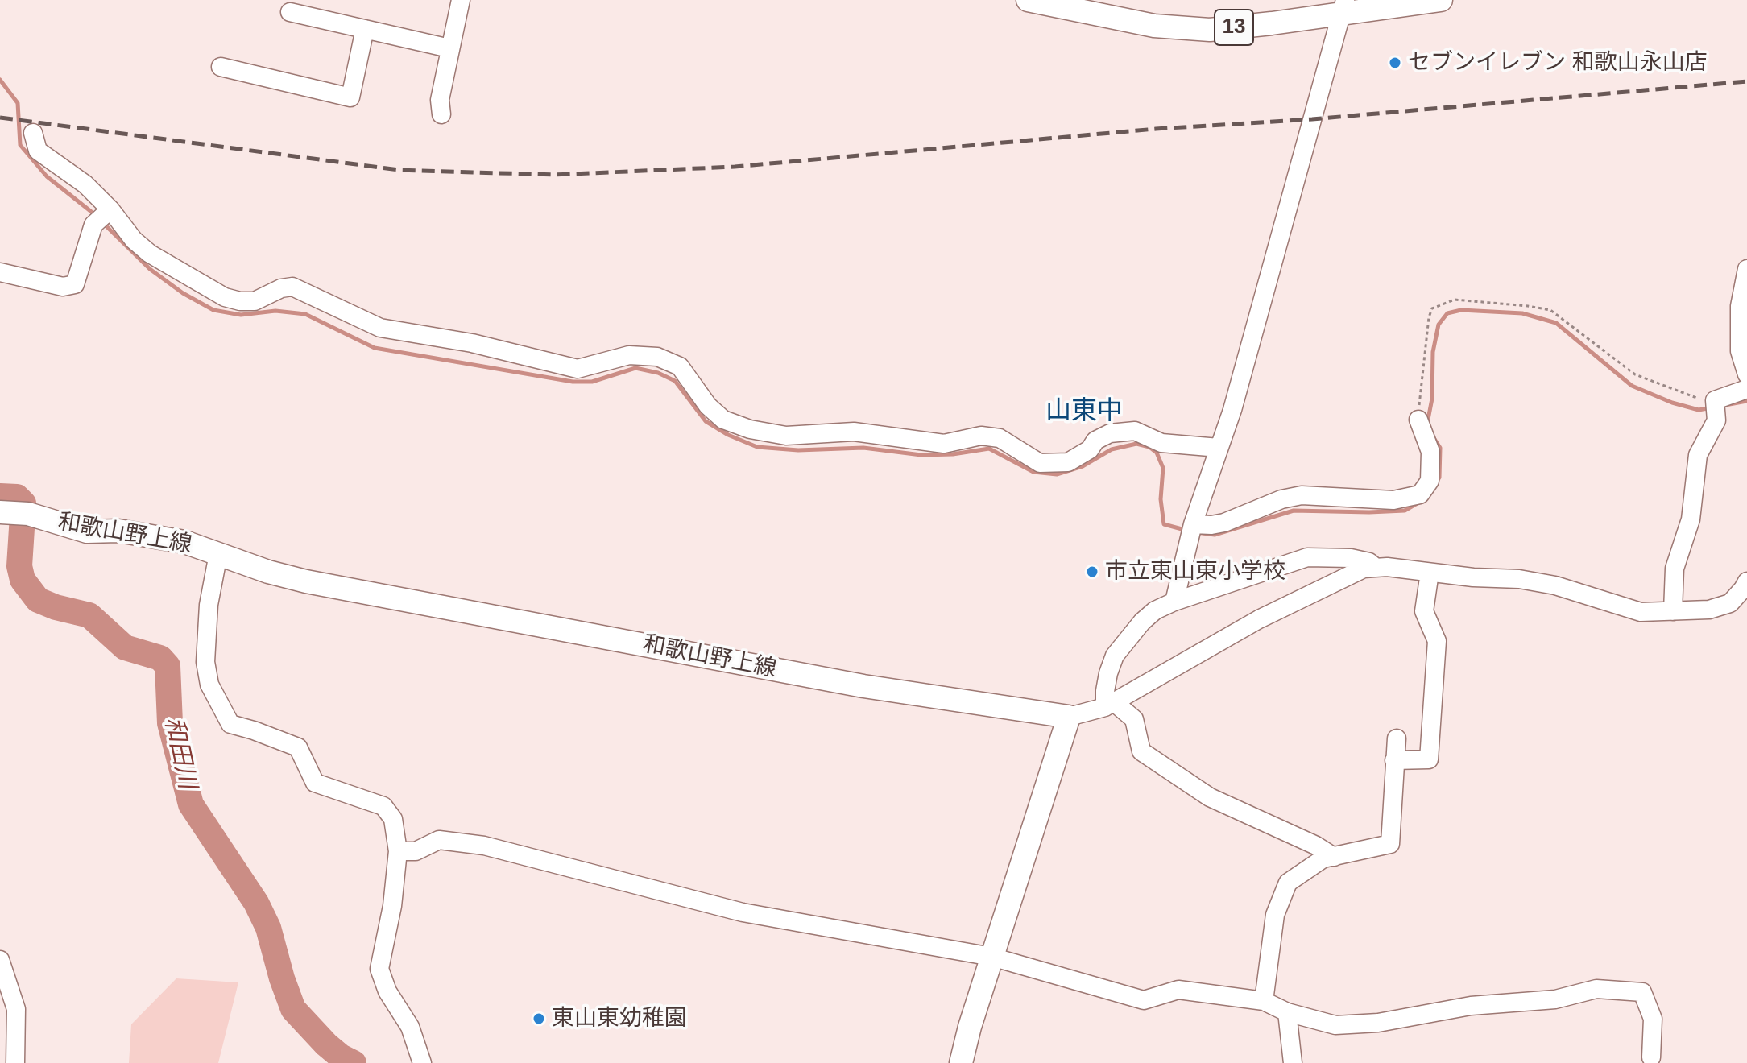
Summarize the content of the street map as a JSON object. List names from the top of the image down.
{
  "streets": {
    "main road": ["13", "和歌山野上線"]
  },
  "districts": ["山東中"],
  "water": ["和田川"],
  "places": ["セブンイレブン 和歌山永山店", "市立東山東小学校", "東山東幼稚園"]
}
